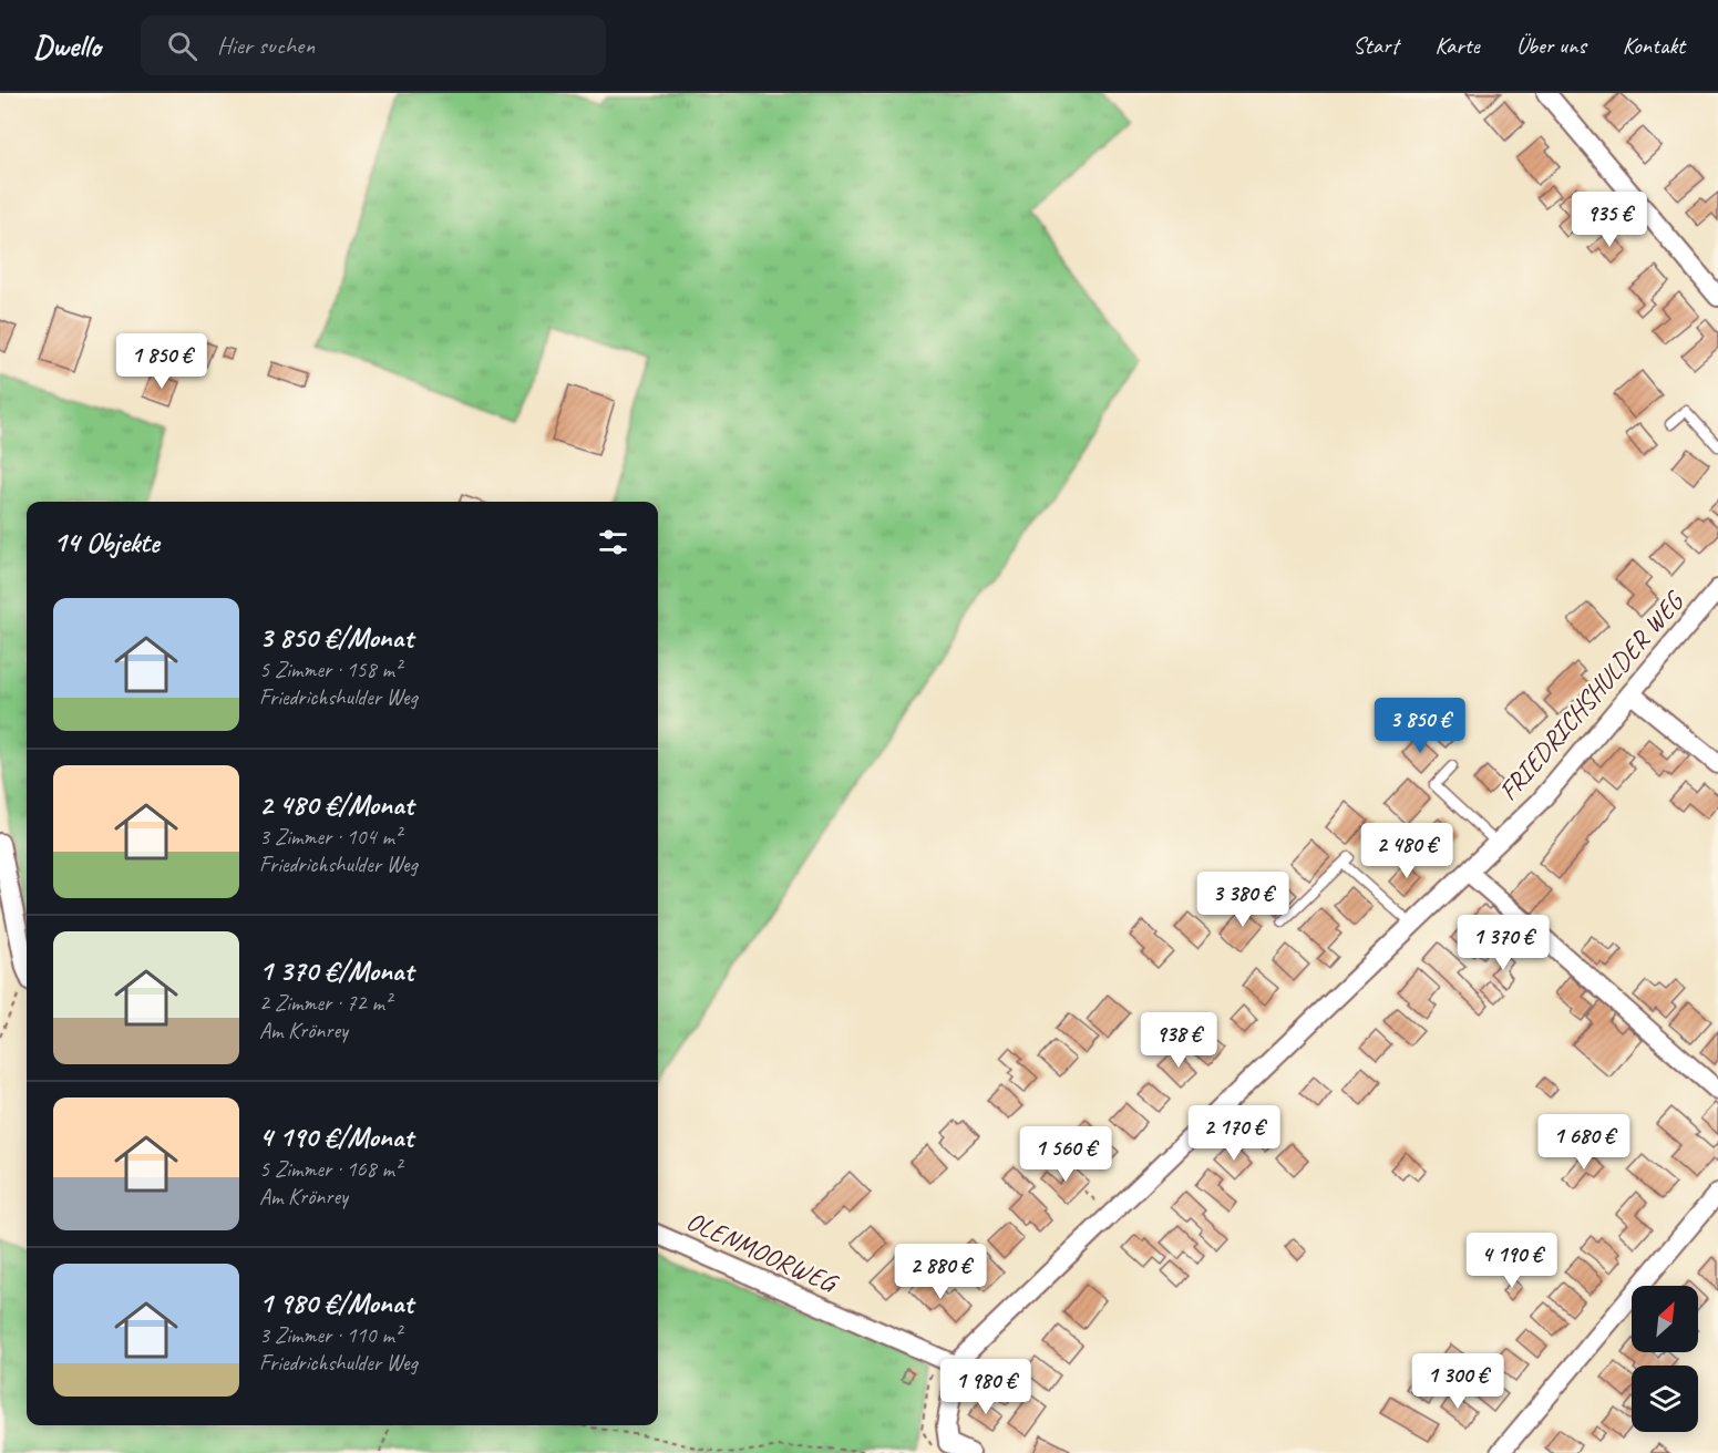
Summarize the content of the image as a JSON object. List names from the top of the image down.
{
  "streets": {
    "street": ["FRIEDRICHSHULDER WEG", "OLENMOORWEG"]
  },
  "crossings": [
    ["FRIEDRICHSHULDER WEG", "OLENMOORWEG"]
  ],
  "north": "top right",
  "page": {
    "header": "Dwello",
    "search": "Hier suchen",
    "nav": [
      "Start",
      "Karte",
      "Über uns",
      "Kontakt"
    ],
    "price": [
      "935 €",
      "1 850 €",
      "3 850 €",
      "2 480 €",
      "3 380 €",
      "1 370 €",
      "938 €",
      "2 170 €",
      "1 680 €",
      "1 560 €",
      "4 190 €",
      "2 880 €",
      "1 300 €",
      "1 980 €"
    ],
    "heading": "14 Objekte",
    "list": [
      {
        "name": "3 850 €/Monat",
        "note": "5 Zimmer · 158 m² · Friedrichshulder Weg"
      },
      {
        "name": "2 480 €/Monat",
        "note": "3 Zimmer · 104 m² · Friedrichshulder Weg"
      },
      {
        "name": "1 370 €/Monat",
        "note": "2 Zimmer · 72 m² · Am Krönrey"
      },
      {
        "name": "4 190 €/Monat",
        "note": "5 Zimmer · 168 m² · Am Krönrey"
      },
      {
        "name": "1 980 €/Monat",
        "note": "3 Zimmer · 110 m² · Friedrichshulder Weg"
      }
    ]
  }
}
